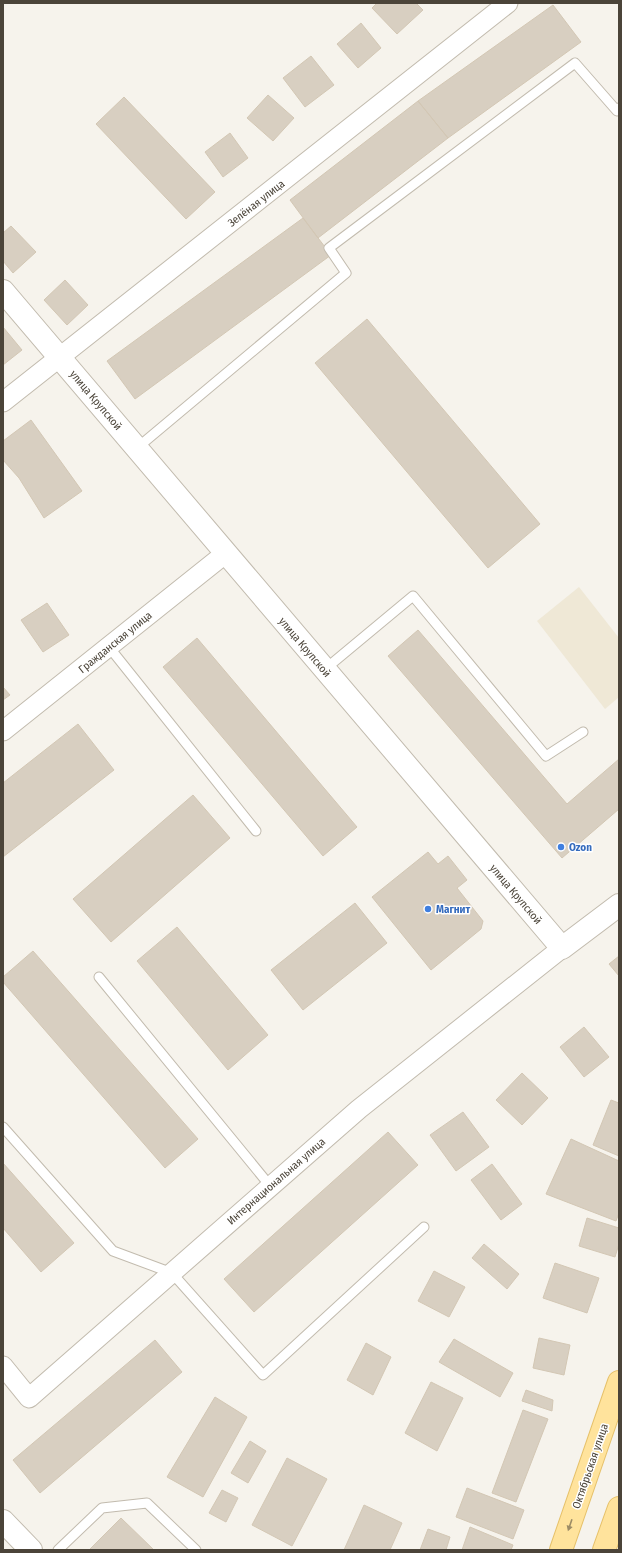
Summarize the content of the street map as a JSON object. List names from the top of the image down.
{
  "streets": {
    "main road": ["Октябрьская улица"],
    "street": [
      "Зелёная улица",
      "улица Крупской",
      "Гражданская улица",
      "Интернациональная улица"
    ]
  },
  "crossings": [
    ["Зелёная улица", "улица Крупской"],
    ["улица Крупской", "Гражданская улица"],
    ["улица Крупской", "Интернациональная улица"]
  ],
  "one_way": ["Октябрьская улица"],
  "places": ["Ozon", "Магнит"]
}
